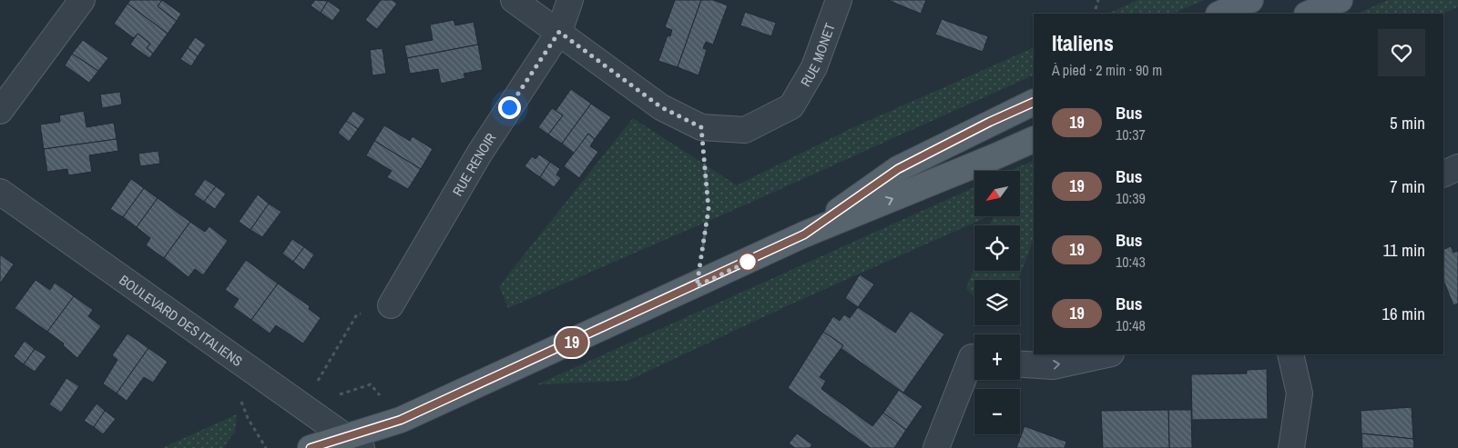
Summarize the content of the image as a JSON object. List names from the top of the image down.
{
  "streets": {
    "street": ["RUE MONET", "RUE RENOIR", "BOULEVARD DES ITALIENS"]
  },
  "lines": ["bus line 19"],
  "north": "bottom left",
  "page": {
    "on_map": "19",
    "heading": ["Italiens", "À pied · 2 min · 90 m"],
    "list": [
      {
        "mark": "19",
        "name": "Bus",
        "note": "10:37",
        "value": "5 min"
      },
      {
        "mark": "19",
        "name": "Bus",
        "note": "10:39",
        "value": "7 min"
      },
      {
        "mark": "19",
        "name": "Bus",
        "note": "10:43",
        "value": "11 min"
      },
      {
        "mark": "19",
        "name": "Bus",
        "note": "10:48",
        "value": "16 min"
      }
    ],
    "map_buttons": ["+", "−"]
  }
}
